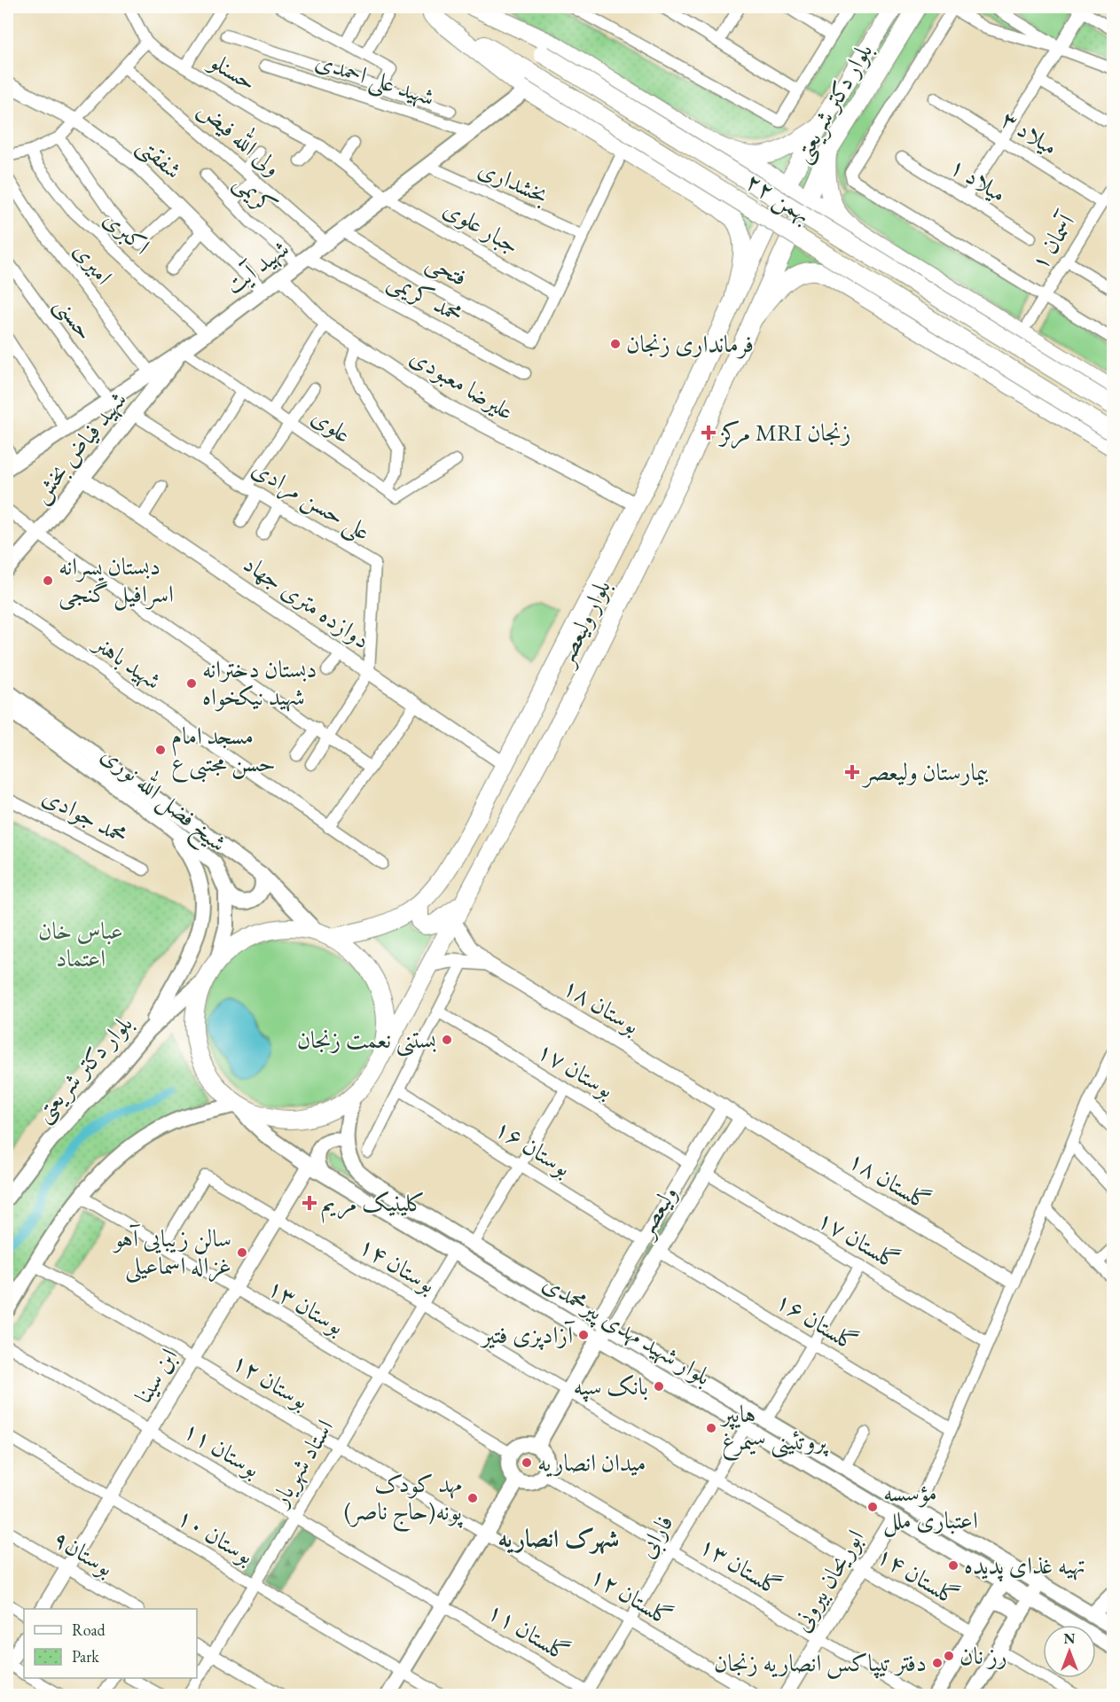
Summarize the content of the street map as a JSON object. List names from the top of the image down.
{
  "streets": {
    "main road": [
      "بلوار دکتر شریعتی",
      "۲۲ بهمن",
      "شهید آیت",
      "شهید فیاض بخش",
      "بلوار ولیعصر",
      "شیخ فضل الله نوری",
      "بلوار شهید مهدی پیرمحمدی"
    ],
    "street": [
      "حسنلو",
      "شهید علی احمدی",
      "میلاد ۳",
      "ولی الله فیض",
      "شفقتی",
      "میلاد ۱",
      "بخشداری",
      "کریمی",
      "جبار علوی",
      "اکبری",
      "آسمان ۱",
      "امیری",
      "فتحی",
      "محمد کریمی",
      "حسنی",
      "علیرضا معبودی",
      "علوی",
      "علی حسن مرادی",
      "دوازده متری جهاد",
      "شهید باهنر",
      "محمد جوادی",
      "بوستان ۱۸",
      "بوستان ۱۷",
      "بوستان ۱۶",
      "گلستان ۱۸",
      "ولیعصر",
      "گلستان ۱۷",
      "بوستان ۱۴",
      "بوستان ۱۳",
      "گلستان ۱۶",
      "ابن سینا",
      "بوستان ۱۲",
      "بوستان ۱۱",
      "استاد شهریار",
      "بوستان ۱۰",
      "فارابی",
      "بوستان۹",
      "گلستان ۱۳",
      "گلستان ۱۴",
      "ابوریحان بیرونی",
      "گلستان ۱۲",
      "گلستان ۱۱"
    ]
  },
  "crossings": [
    ["حسنلو", "جبار علوی"],
    ["حسنلو", "شهید آیت"],
    ["شهید علی احمدی", "شهید آیت"],
    ["بلوار دکتر شریعتی", "بلوار ولیعصر"],
    ["میلاد ۳", "آسمان ۱"],
    ["ولی الله فیض", "شهید آیت"],
    ["شفقتی", "شهید آیت"],
    ["بخشداری", "شهید آیت"],
    ["کریمی", "شهید آیت"],
    ["کریمی", "محمد کریمی"],
    ["جبار علوی", "شهید آیت"],
    ["جبار علوی", "فتحی"],
    ["اکبری", "شهید آیت"],
    ["امیری", "شهید آیت"],
    ["شهید آیت", "فتحی"],
    ["شهید آیت", "محمد کریمی"],
    ["شهید آیت", "حسنی"],
    ["شهید آیت", "علیرضا معبودی"],
    ["شهید آیت", "علوی"],
    ["شهید آیت", "شهید فیاض بخش"],
    ["علیرضا معبودی", "بلوار ولیعصر"],
    ["علوی", "شهید فیاض بخش"],
    ["شهید فیاض بخش", "علی حسن مرادی"],
    ["شهید فیاض بخش", "دوازده متری جهاد"],
    ["علی حسن مرادی", "دوازده متری جهاد"],
    ["دوازده متری جهاد", "بلوار ولیعصر"],
    ["بلوار ولیعصر", "شیخ فضل الله نوری"],
    ["بلوار ولیعصر", "بوستان ۱۸"],
    ["بلوار ولیعصر", "بلوار شهید مهدی پیرمحمدی"],
    ["بوستان ۱۸", "گلستان ۱۸"],
    ["بوستان ۱۸", "ولیعصر"],
    ["بوستان ۱۷", "ولیعصر"],
    ["بوستان ۱۶", "ولیعصر"],
    ["گلستان ۱۸", "ولیعصر"],
    ["ولیعصر", "گلستان ۱۷"],
    ["ولیعصر", "گلستان ۱۶"],
    ["ولیعصر", "بلوار شهید مهدی پیرمحمدی"],
    ["بوستان ۱۴", "بوستان ۱۳"],
    ["بوستان ۱۴", "ابن سینا"],
    ["بوستان ۱۴", "استاد شهریار"],
    ["بوستان ۱۴", "گلستان ۱۴"],
    ["بوستان ۱۳", "ابن سینا"],
    ["بوستان ۱۳", "استاد شهریار"],
    ["بوستان ۱۳", "گلستان ۱۳"],
    ["بلوار شهید مهدی پیرمحمدی", "ابن سینا"],
    ["بلوار شهید مهدی پیرمحمدی", "استاد شهریار"],
    ["بلوار شهید مهدی پیرمحمدی", "فارابی"],
    ["بلوار شهید مهدی پیرمحمدی", "ابوریحان بیرونی"],
    ["ابن سینا", "بوستان ۱۲"],
    ["ابن سینا", "بوستان ۱۱"],
    ["ابن سینا", "بوستان ۱۰"],
    ["ابن سینا", "بوستان۹"],
    ["بوستان ۱۲", "استاد شهریار"],
    ["بوستان ۱۲", "گلستان ۱۲"],
    ["بوستان ۱۱", "استاد شهریار"],
    ["بوستان ۱۱", "گلستان ۱۱"],
    ["استاد شهریار", "بوستان ۱۰"],
    ["فارابی", "گلستان ۱۳"],
    ["فارابی", "گلستان ۱۴"],
    ["فارابی", "گلستان ۱۲"],
    ["فارابی", "گلستان ۱۱"],
    ["گلستان ۱۳", "ابوریحان بیرونی"],
    ["گلستان ۱۴", "ابوریحان بیرونی"]
  ],
  "districts": ["شهرک انصاریه"],
  "parks": ["عباس خان اعتماد"],
  "places": {
    "other": [
      "فرمانداری زنجان",
      "دبستان پسرانه اسرافیل گنجی",
      "دبستان دخترانه شهید نیکخواه",
      "مسجد امام حسن مجتبی ع",
      "بستنی نعمت زنجان",
      "سالن زیبایی آهو غزاله اسماعیلی",
      "آزادپزی فتیر",
      "بانک سپه",
      "هایپر پروتئینی سیمرغ",
      "میدان انصاریه",
      "مهد کودک پونه(حاج ناصر)",
      "مؤسسه اعتباری ملل",
      "تهیه غذای پدیده",
      "رز نان",
      "دفتر تیپاکس انصاریه زنجان"
    ],
    "health": ["مرکز MRI زنجان", "بیمارستان ولیعصر", "کلینیک مریم"]
  },
  "legend": ["Road", "Park"],
  "north": "top"
}
